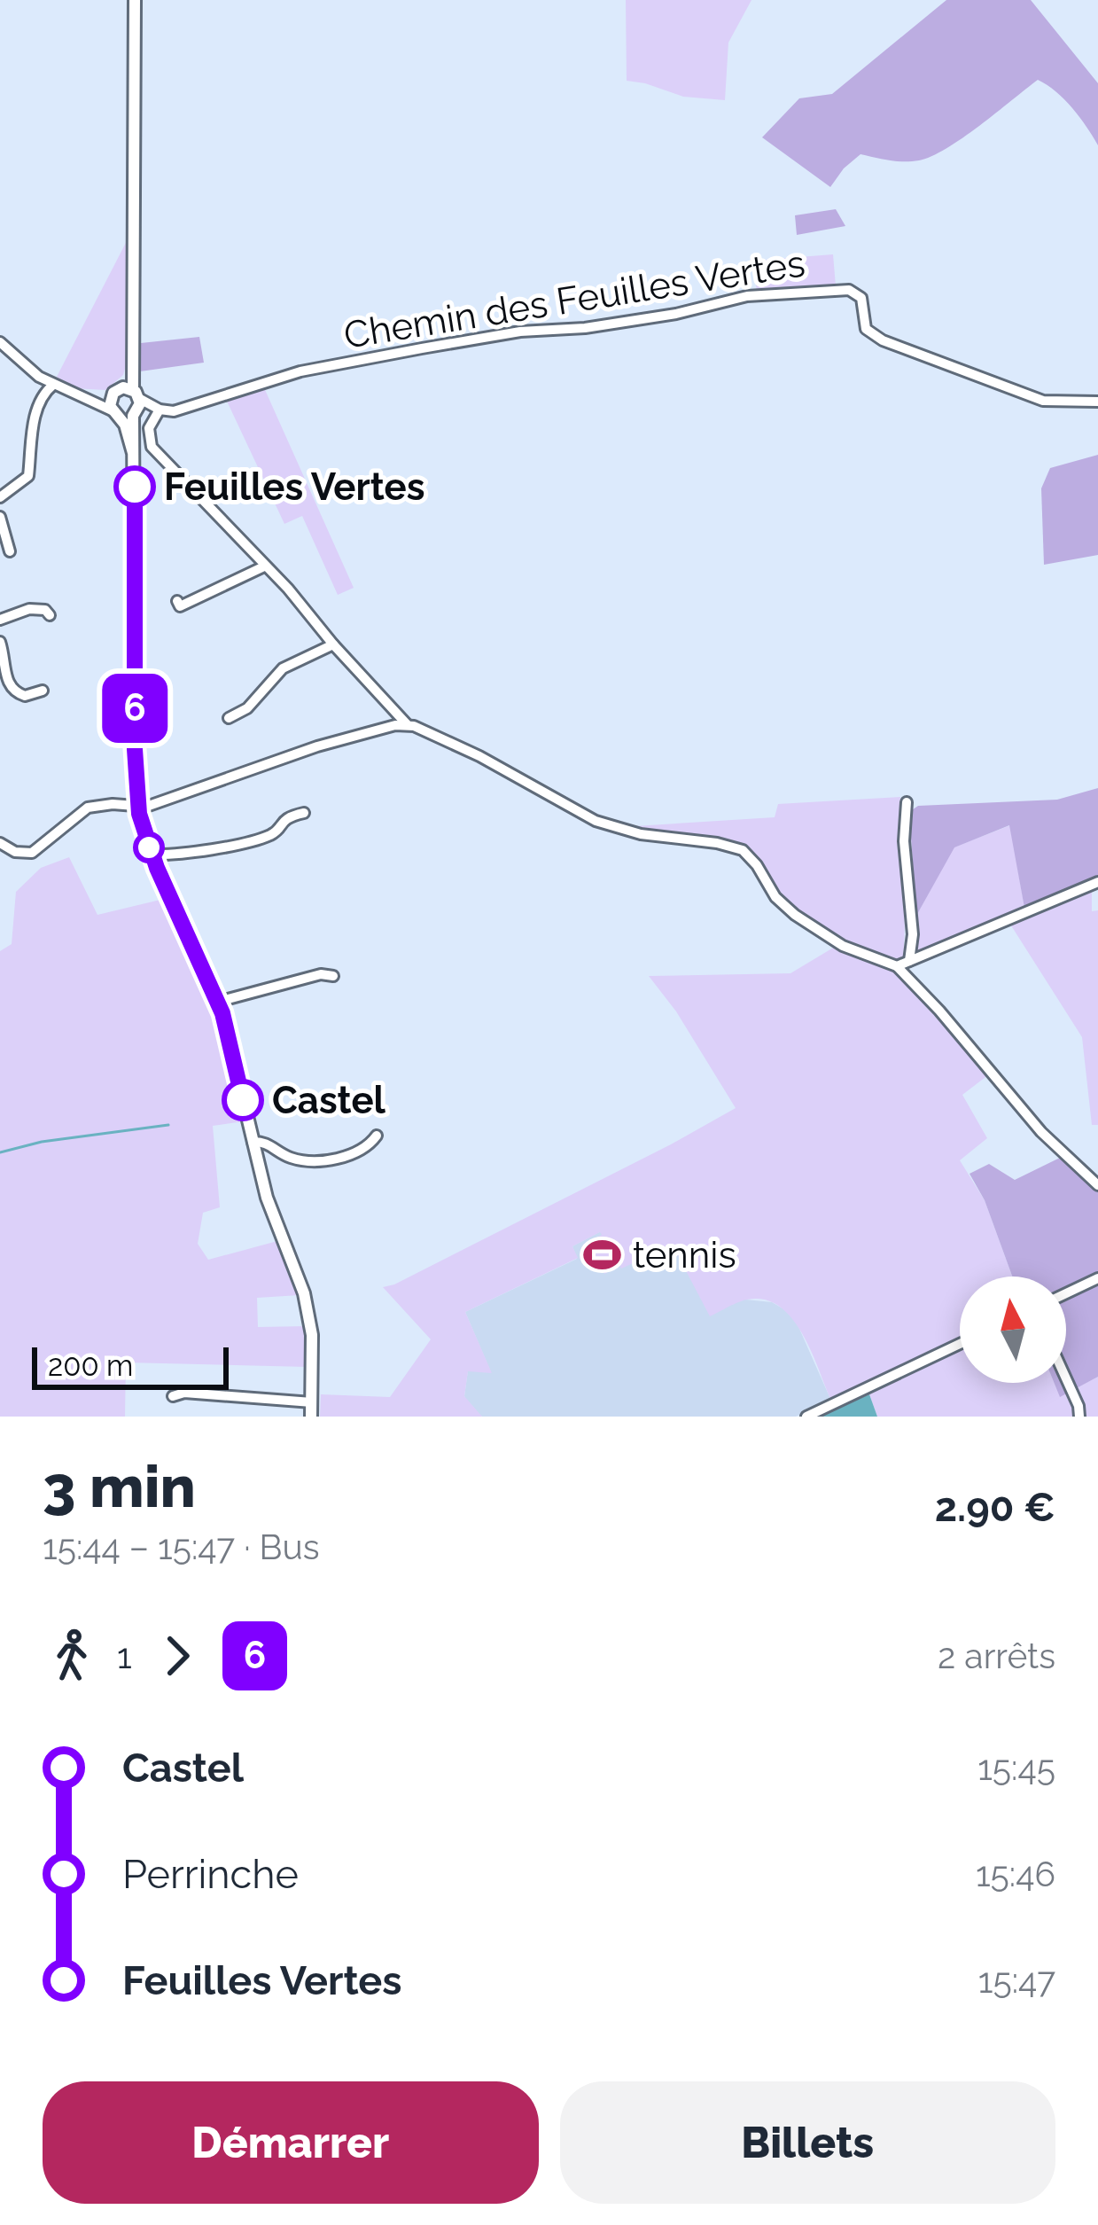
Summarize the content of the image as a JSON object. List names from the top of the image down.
{
  "streets": {
    "street": ["Chemin des Feuilles Vertes"]
  },
  "places": {
    "other": ["Feuilles Vertes", "Castel"],
    "sports": ["tennis"]
  },
  "lines": ["bus line 6"],
  "scale_bar": "200 m",
  "north": "top",
  "page": {
    "on_map": "6",
    "scale": "200 m",
    "heading": ["3 min", "15:44 – 15:47 · Bus", "2.90 €"],
    "legs": ["1", "6", "2 arrêts"],
    "list": [
      {
        "name": "Castel",
        "value": "15:45"
      },
      {
        "name": "Perrinche",
        "value": "15:46"
      },
      {
        "name": "Feuilles Vertes",
        "value": "15:47"
      }
    ],
    "buttons": ["Démarrer", "Billets"]
  }
}
